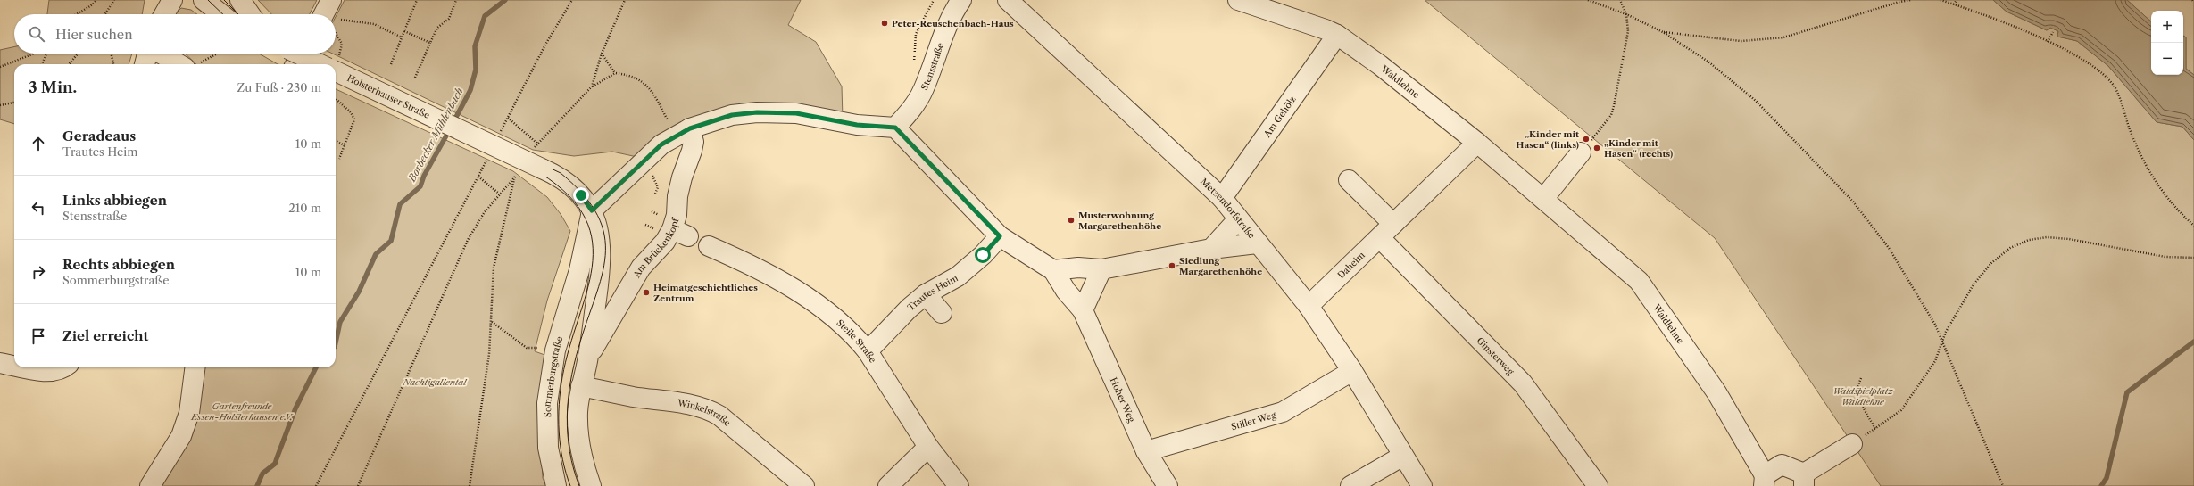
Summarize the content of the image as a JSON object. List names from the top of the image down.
{
  "streets": {
    "street": [
      "Stensstraße",
      "Waldlehne",
      "Holsterhauser Straße",
      "Am Gehölz",
      "Metzendorfstraße",
      "Am Brückenkopf",
      "Daheim",
      "Trautes Heim",
      "Steile Straße",
      "Ginsterweg",
      "Sommerburgstraße",
      "Hoher Weg",
      "Winkelstraße",
      "Stiller Weg"
    ]
  },
  "crossings": [
    ["Waldlehne", "Am Gehölz"],
    ["Waldlehne", "Daheim"],
    ["Holsterhauser Straße", "Sommerburgstraße"],
    ["Am Gehölz", "Metzendorfstraße"],
    ["Metzendorfstraße", "Daheim"],
    ["Metzendorfstraße", "Stiller Weg"],
    ["Daheim", "Ginsterweg"],
    ["Trautes Heim", "Steile Straße"],
    ["Hoher Weg", "Stiller Weg"]
  ],
  "water": ["Borbecker Mühlenbach"],
  "parks": ["Nachtigallental", "Waldspielplatz Waldlehne", "Gartenfreunde Essen-Holsterhausen e.V."],
  "places": [
    "Peter-Reuschenbach-Haus",
    "„Kinder mit Hasen“ (links)",
    "„Kinder mit Hasen“ (rechts)",
    "Musterwohnung Margarethenhöhe",
    "Siedlung Margarethenhöhe",
    "Heimatgeschichtliches Zentrum"
  ],
  "page": {
    "map_buttons": ["+", "−"],
    "search": "Hier suchen",
    "heading": ["3 Min.", "Zu Fuß · 230 m"],
    "list": [
      ["Geradeaus", "Trautes Heim", "10 m"],
      ["Links abbiegen", "Stensstraße", "210 m"],
      ["Rechts abbiegen", "Sommerburgstraße", "10 m"],
      "Ziel erreicht"
    ]
  }
}
